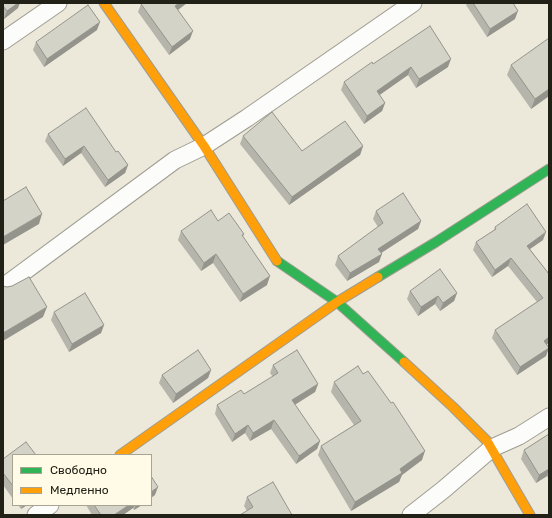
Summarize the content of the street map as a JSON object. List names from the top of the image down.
{
  "legend": ["Свободно", "Медленно"]
}
